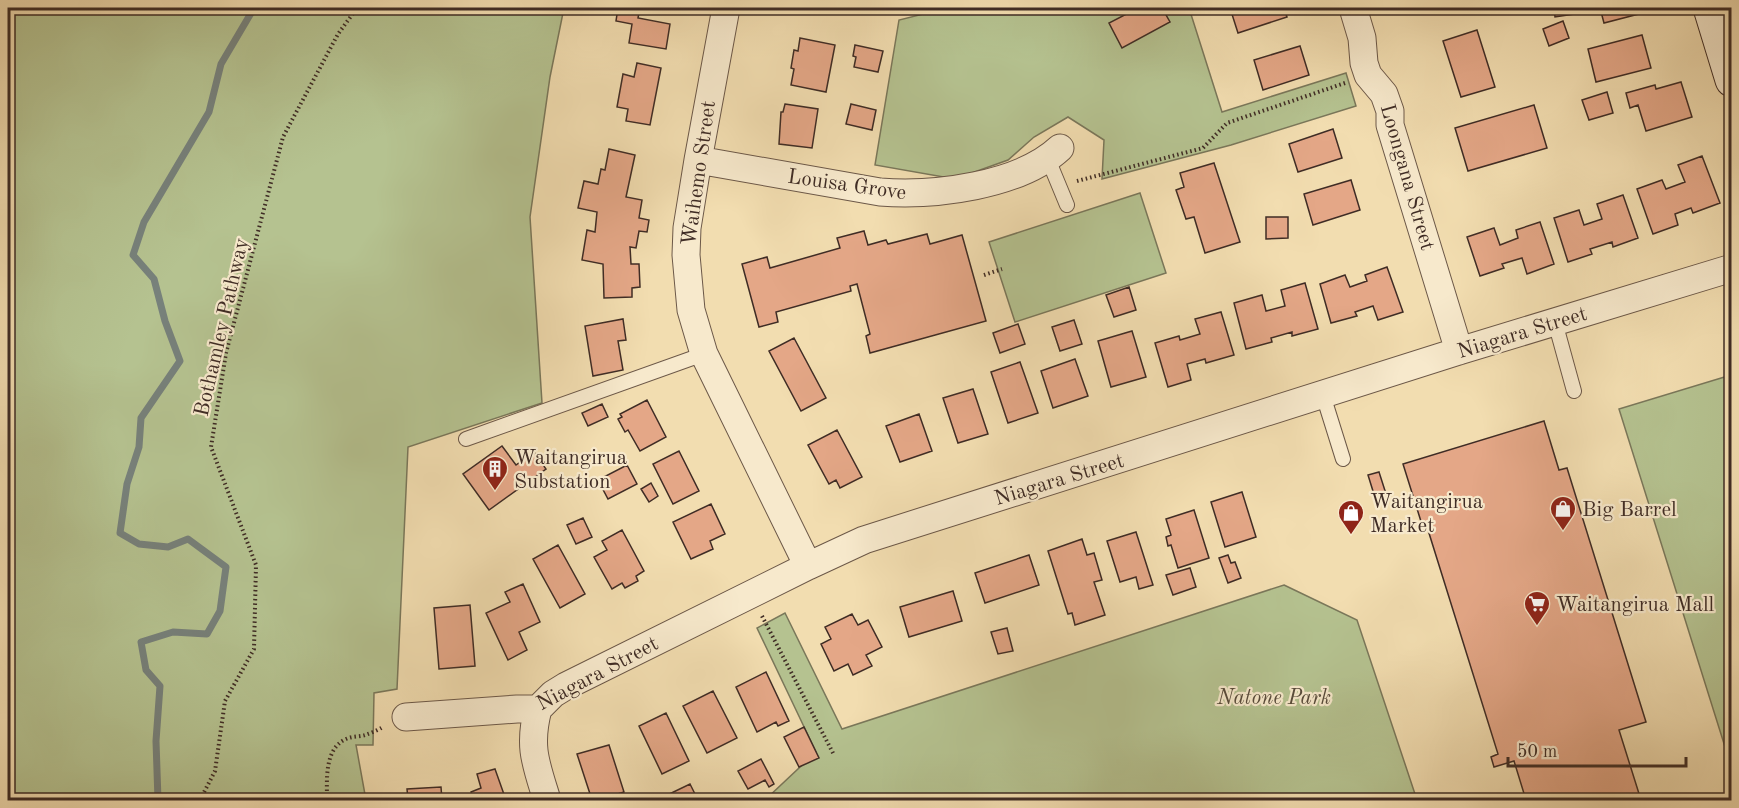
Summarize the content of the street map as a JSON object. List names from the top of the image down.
{
  "streets": {
    "street": [
      "Waihemo Street",
      "Loongana Street",
      "Louisa Grove",
      "Niagara Street"
    ],
    "path": ["Bothamley Pathway"]
  },
  "crossings": [
    ["Waihemo Street", "Louisa Grove"],
    ["Waihemo Street", "Niagara Street"],
    ["Loongana Street", "Niagara Street"]
  ],
  "parks": ["Natone Park"],
  "places": {
    "building": ["Waitangirua Substation"],
    "shop": ["Big Barrel", "Waitangirua Market"],
    "supermarket": ["Waitangirua Mall"]
  },
  "scale_bar": "50 m"
}
